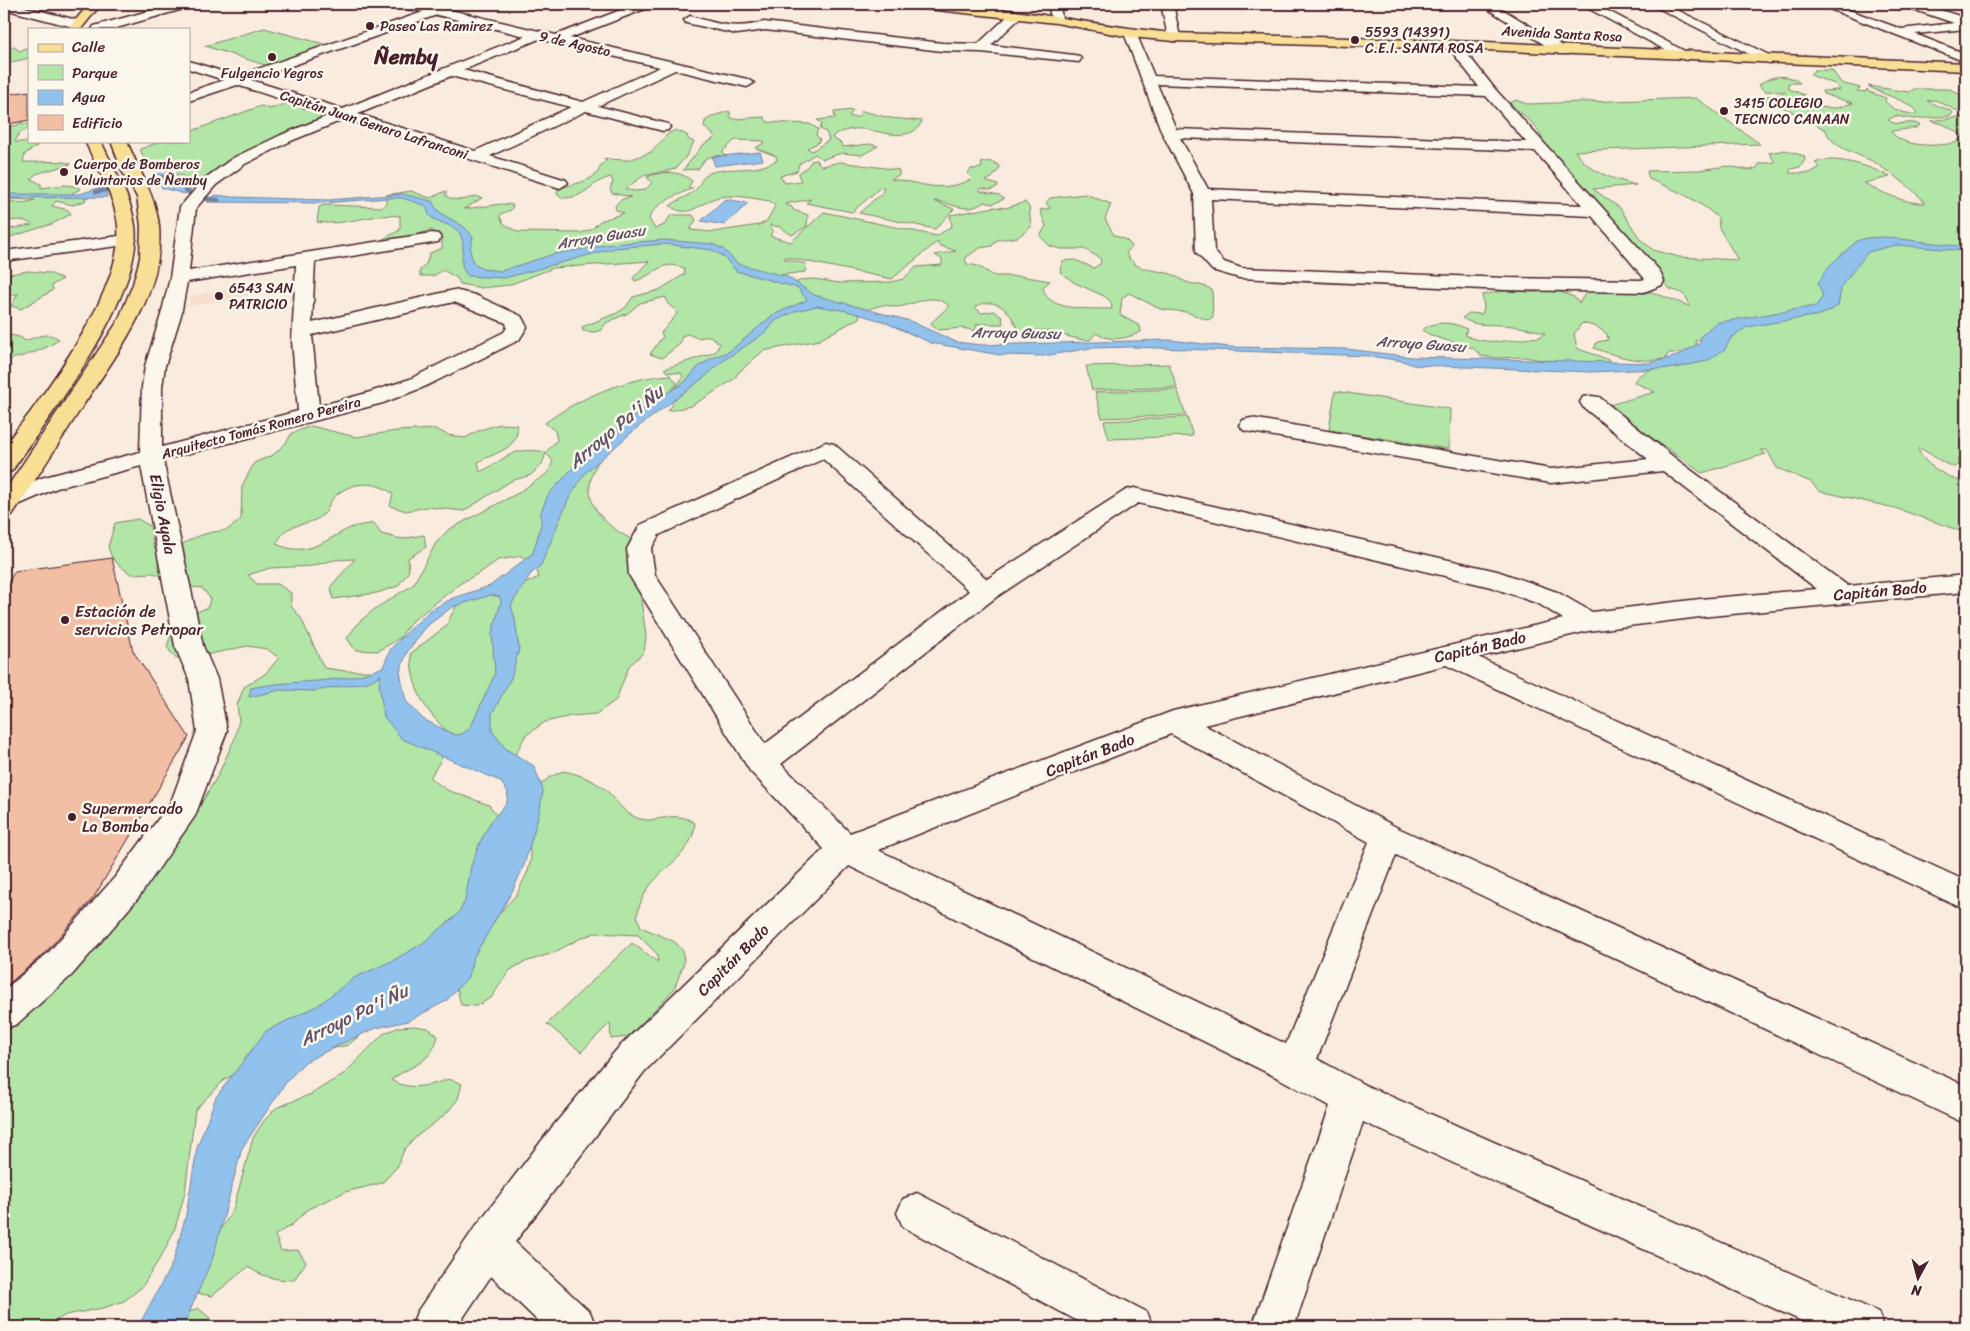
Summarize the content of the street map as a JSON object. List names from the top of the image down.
{
  "streets": {
    "main road": ["Avenida Santa Rosa"],
    "street": [
      "9 de Agosto",
      "Capitán Juan Genaro Lafranconi",
      "Arquitecto Tomás Romero Pereira",
      "Eligio Ayala",
      "Capitán Bado"
    ]
  },
  "crossings": [
    ["Capitán Juan Genaro Lafranconi", "Eligio Ayala"],
    ["Arquitecto Tomás Romero Pereira", "Eligio Ayala"]
  ],
  "districts": ["Ñemby"],
  "water": ["Arroyo Guasu", "Arroyo Pa'i Ñu"],
  "places": [
    "Paseo Las Ramirez",
    "5593 (14391) C.E.I. SANTA ROSA",
    "Fulgencio Yegros",
    "3415 COLEGIO TECNICO CANAAN",
    "Cuerpo de Bomberos Voluntarios de Ñemby",
    "6543 SAN PATRICIO",
    "Estación de servicios Petropar",
    "Supermercado La Bomba"
  ],
  "legend": [
    "Calle",
    "Parque",
    "Agua",
    "Edificio"
  ],
  "north": "bottom"
}
